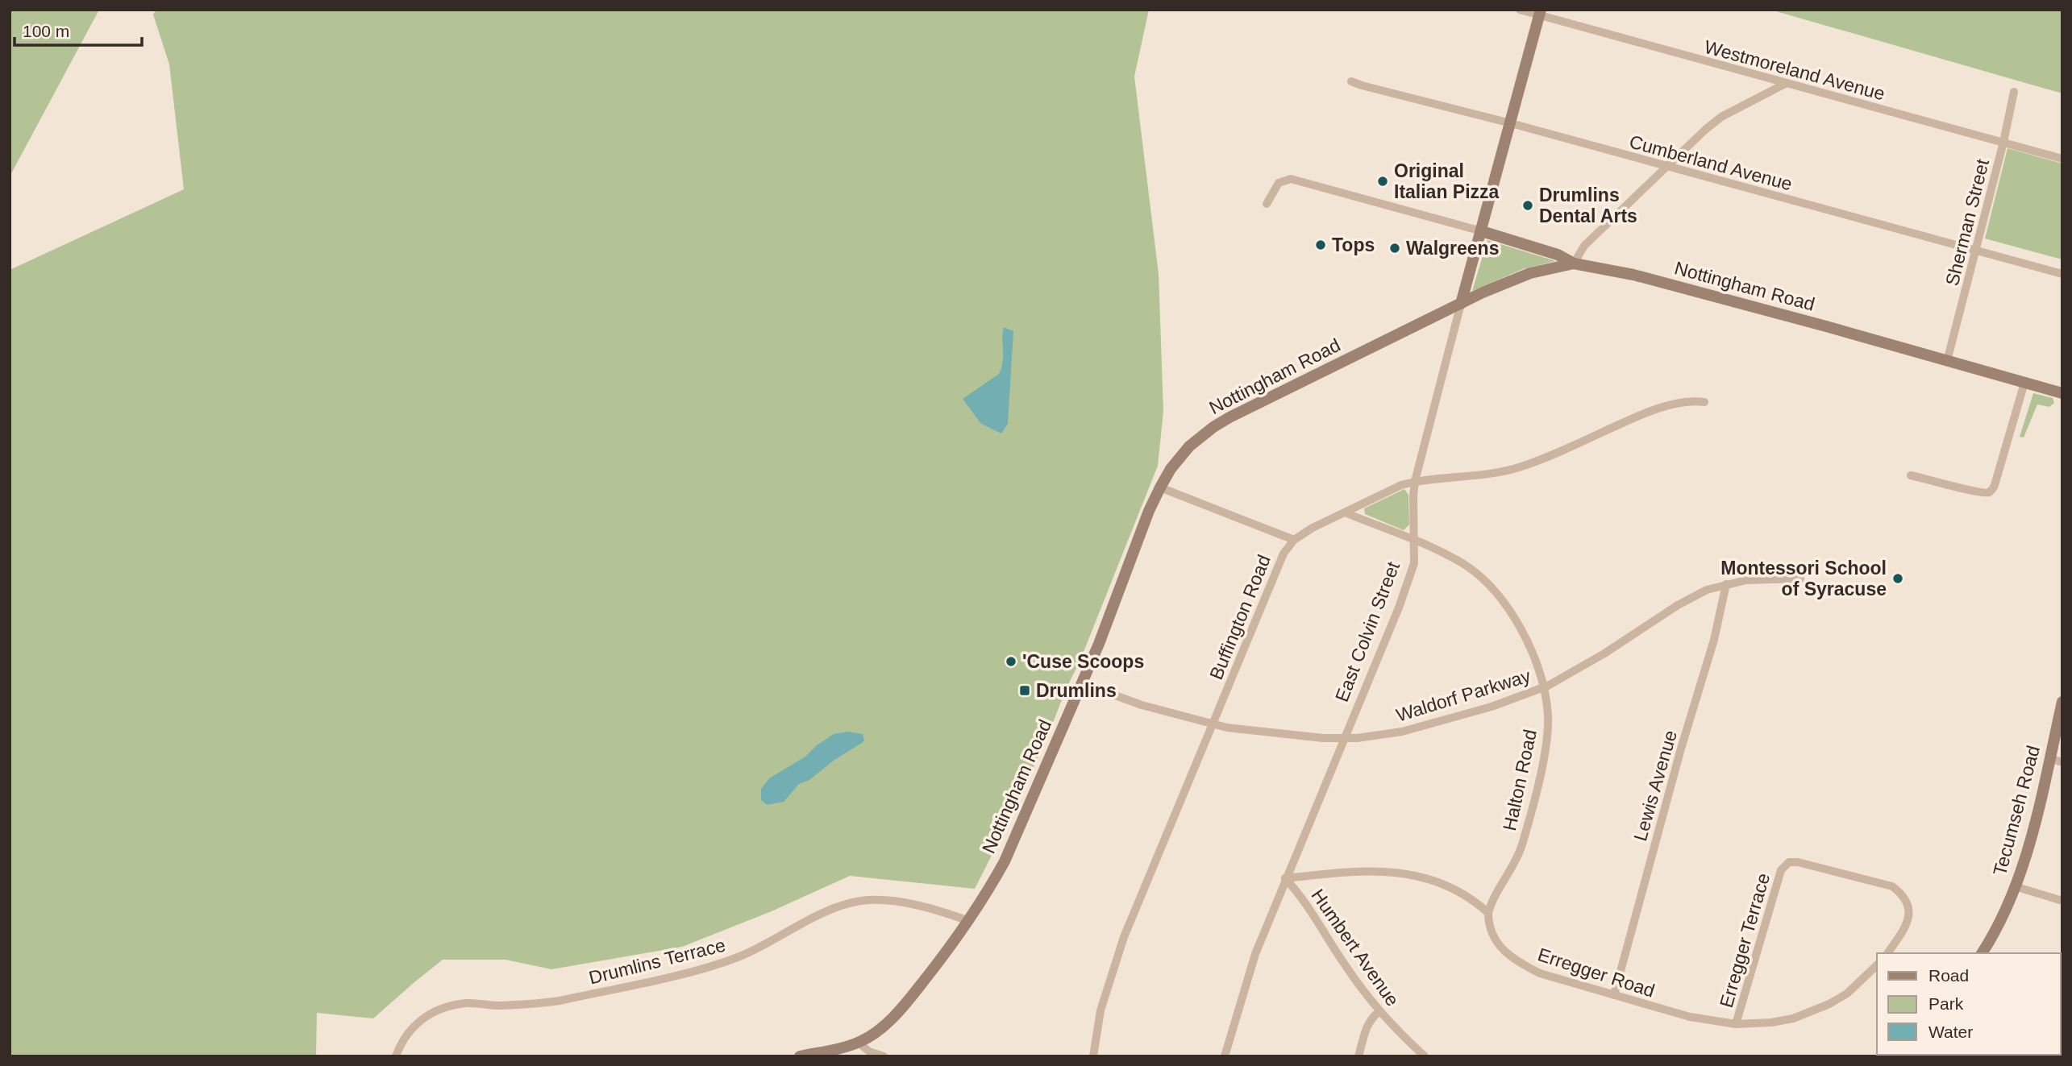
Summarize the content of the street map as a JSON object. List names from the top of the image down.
{
  "streets": {
    "street": [
      "Westmoreland Avenue",
      "Cumberland Avenue",
      "Sherman Street",
      "Nottingham Road",
      "Buffington Road",
      "East Colvin Street",
      "Waldorf Parkway",
      "Halton Road",
      "Lewis Avenue",
      "Tecumseh Road",
      "Erregger Terrace",
      "Humbert Avenue",
      "Drumlins Terrace",
      "Erregger Road"
    ]
  },
  "crossings": [
    ["Westmoreland Avenue", "Sherman Street"],
    ["Westmoreland Avenue", "East Colvin Street"],
    ["Cumberland Avenue", "Sherman Street"],
    ["Cumberland Avenue", "East Colvin Street"],
    ["Sherman Street", "Nottingham Road"],
    ["Nottingham Road", "East Colvin Street"],
    ["Nottingham Road", "Waldorf Parkway"],
    ["Nottingham Road", "Drumlins Terrace"],
    ["Buffington Road", "East Colvin Street"],
    ["Buffington Road", "Waldorf Parkway"],
    ["Buffington Road", "Halton Road"],
    ["East Colvin Street", "Waldorf Parkway"],
    ["East Colvin Street", "Halton Road"],
    ["East Colvin Street", "Humbert Avenue"],
    ["Waldorf Parkway", "Halton Road"],
    ["Waldorf Parkway", "Lewis Avenue"],
    ["Halton Road", "Erregger Road"],
    ["Lewis Avenue", "Erregger Road"],
    ["Erregger Terrace", "Erregger Road"]
  ],
  "places": {
    "other": [
      "Original Italian Pizza",
      "Drumlins Dental Arts",
      "Tops",
      "Walgreens",
      "Montessori School of Syracuse",
      "'Cuse Scoops"
    ],
    "transit": ["Drumlins"]
  },
  "legend": ["Road", "Park", "Water"],
  "scale_bar": "100 m"
}
